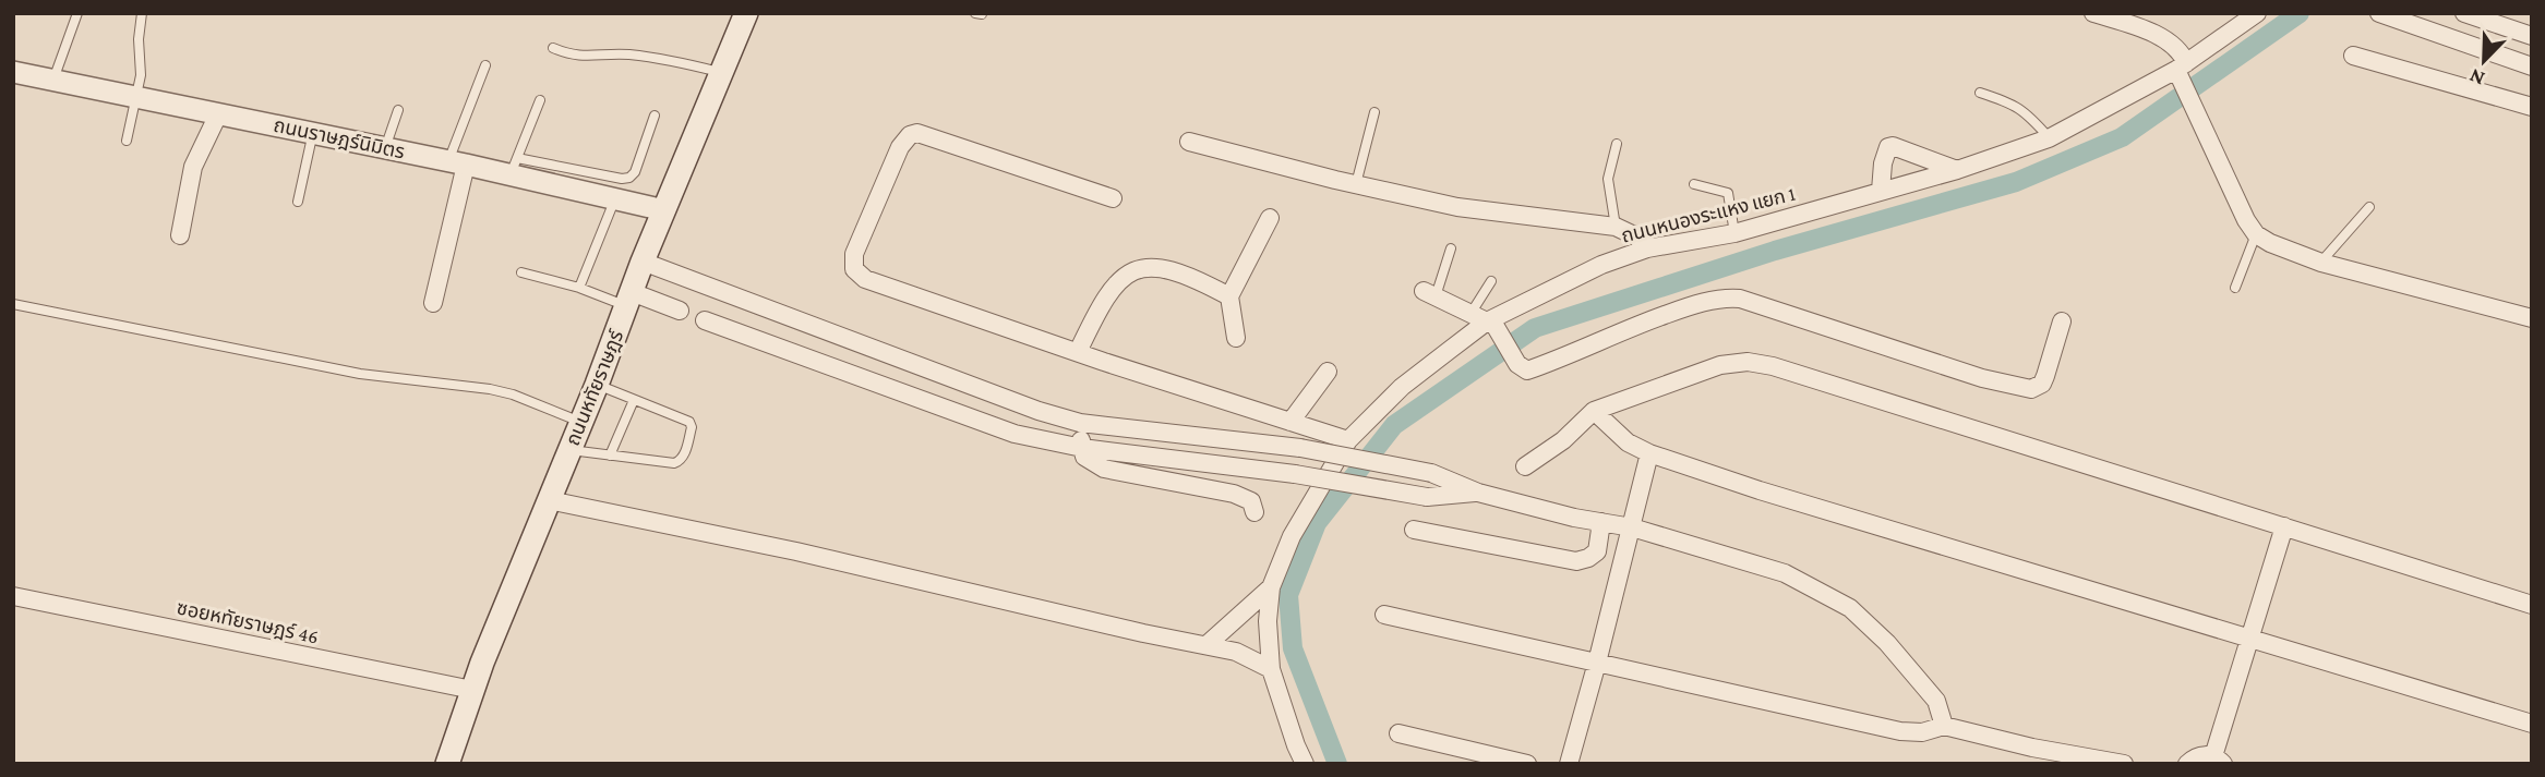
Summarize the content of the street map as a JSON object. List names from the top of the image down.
{
  "streets": {
    "main road": ["ถนนหทัยราษฎร์"],
    "street": ["ถนนราษฎร์นิมิตร", "ถนนหนองระแหง แยก 1", "ซอยหทัยราษฎร์ 46"]
  },
  "crossings": [
    ["ถนนราษฎร์นิมิตร", "ถนนหทัยราษฎร์"],
    ["ถนนหทัยราษฎร์", "ซอยหทัยราษฎร์ 46"]
  ],
  "north": "bottom left"
}
